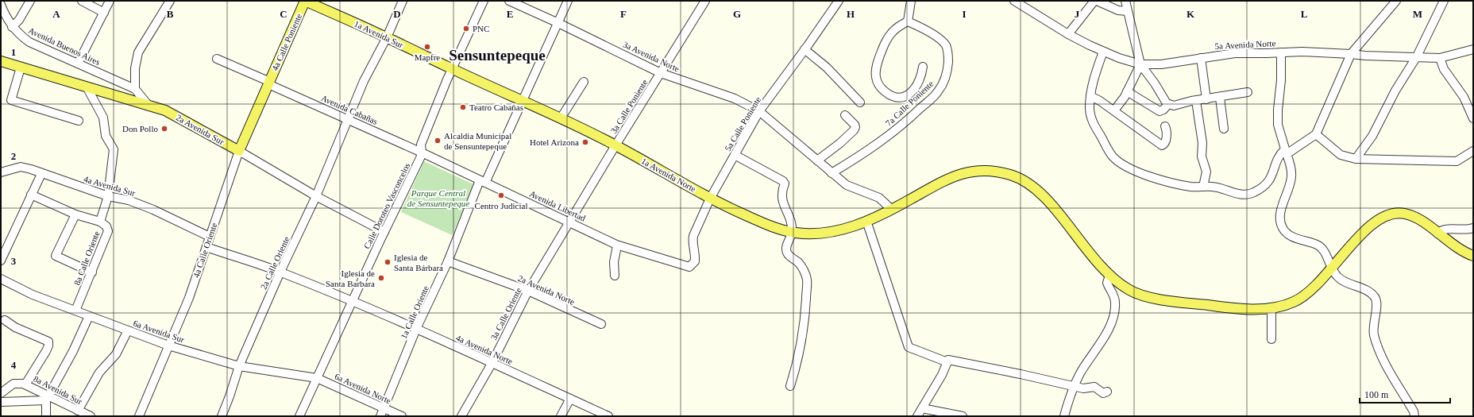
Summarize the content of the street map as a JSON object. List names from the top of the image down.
{
  "streets": {
    "main road": [
      "1a Avenida Sur",
      "4a Calle Poniente",
      "2a Avenida Sur",
      "1a Avenida Norte",
      "4a Calle Oriente"
    ],
    "street": [
      "5a Avenida Norte",
      "Avenida Buenos Aires",
      "3a Avenida Norte",
      "7a Calle Poniente",
      "3a Calle Poniente",
      "Avenida Cabañas",
      "5a Calle Poniente",
      "4a Avenida Sur",
      "Calle Doroteo Vasconcelos",
      "Avenida Libertad",
      "8a Calle Oriente",
      "2a Calle Oriente",
      "2a Avenida Norte",
      "1a Calle Oriente",
      "3a Calle Oriente",
      "6a Avenida Sur",
      "4a Avenida Norte",
      "6a Avenida Norte",
      "8a Avenida Sur"
    ]
  },
  "crossings": [
    ["1a Avenida Sur", "4a Calle Poniente"],
    ["1a Avenida Sur", "1a Avenida Norte"],
    ["1a Avenida Sur", "Calle Doroteo Vasconcelos"],
    ["1a Avenida Sur", "2a Calle Oriente"],
    ["4a Calle Poniente", "Avenida Cabañas"],
    ["4a Calle Poniente", "4a Calle Oriente"],
    ["3a Avenida Norte", "7a Calle Poniente"],
    ["3a Avenida Norte", "3a Calle Poniente"],
    ["3a Avenida Norte", "5a Calle Poniente"],
    ["3a Avenida Norte", "1a Calle Oriente"],
    ["3a Calle Poniente", "1a Avenida Norte"],
    ["3a Calle Poniente", "Avenida Libertad"],
    ["3a Calle Poniente", "3a Calle Oriente"],
    ["Avenida Cabañas", "Calle Doroteo Vasconcelos"],
    ["Avenida Cabañas", "Avenida Libertad"],
    ["Avenida Cabañas", "4a Calle Oriente"],
    ["Avenida Cabañas", "2a Calle Oriente"],
    ["5a Calle Poniente", "1a Avenida Norte"],
    ["5a Calle Poniente", "Avenida Libertad"],
    ["2a Avenida Sur", "Calle Doroteo Vasconcelos"],
    ["2a Avenida Sur", "4a Calle Oriente"],
    ["2a Avenida Sur", "8a Calle Oriente"],
    ["2a Avenida Sur", "2a Calle Oriente"],
    ["1a Avenida Norte", "Calle Doroteo Vasconcelos"],
    ["1a Avenida Norte", "1a Calle Oriente"],
    ["4a Avenida Sur", "4a Calle Oriente"],
    ["4a Avenida Sur", "8a Calle Oriente"],
    ["Calle Doroteo Vasconcelos", "Avenida Libertad"],
    ["Calle Doroteo Vasconcelos", "6a Avenida Sur"],
    ["Calle Doroteo Vasconcelos", "4a Avenida Norte"],
    ["Calle Doroteo Vasconcelos", "6a Avenida Norte"],
    ["Avenida Libertad", "1a Calle Oriente"],
    ["Avenida Libertad", "3a Calle Oriente"],
    ["4a Calle Oriente", "6a Avenida Sur"],
    ["8a Calle Oriente", "6a Avenida Sur"],
    ["2a Calle Oriente", "6a Avenida Sur"],
    ["2a Avenida Norte", "1a Calle Oriente"],
    ["2a Avenida Norte", "3a Calle Oriente"],
    ["1a Calle Oriente", "4a Avenida Norte"],
    ["1a Calle Oriente", "6a Avenida Norte"],
    ["3a Calle Oriente", "4a Avenida Norte"],
    ["6a Avenida Sur", "6a Avenida Norte"]
  ],
  "districts": ["Sensuntepeque"],
  "parks": ["Parque Central de Sensuntepeque"],
  "places": [
    "PNC",
    "Mapfre",
    "Teatro Cabañas",
    "Don Pollo",
    "Alcaldia Municipal de Sensuntepeque",
    "Hotel Arizona",
    "Centro Judicial",
    "Iglesia de Santa Bárbara",
    "Iglesia de Santa Barbara"
  ],
  "scale_bar": "100 m",
  "grid": {
    "columns": [
      "A",
      "B",
      "C",
      "D",
      "E",
      "F",
      "G",
      "H",
      "I",
      "J",
      "K",
      "L",
      "M"
    ],
    "rows": [
      "1",
      "2",
      "3",
      "4"
    ]
  }
}
